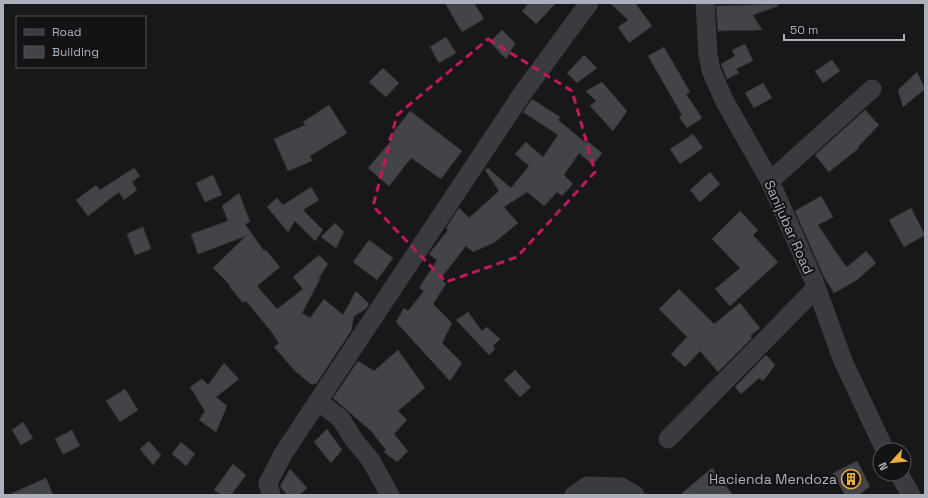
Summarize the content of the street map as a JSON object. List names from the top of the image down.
{
  "streets": {
    "street": ["Sanijubar Road"]
  },
  "places": {
    "building": ["Hacienda Mendoza"]
  },
  "legend": ["Road", "Building"],
  "scale_bar": "50 m",
  "north": "bottom left"
}
